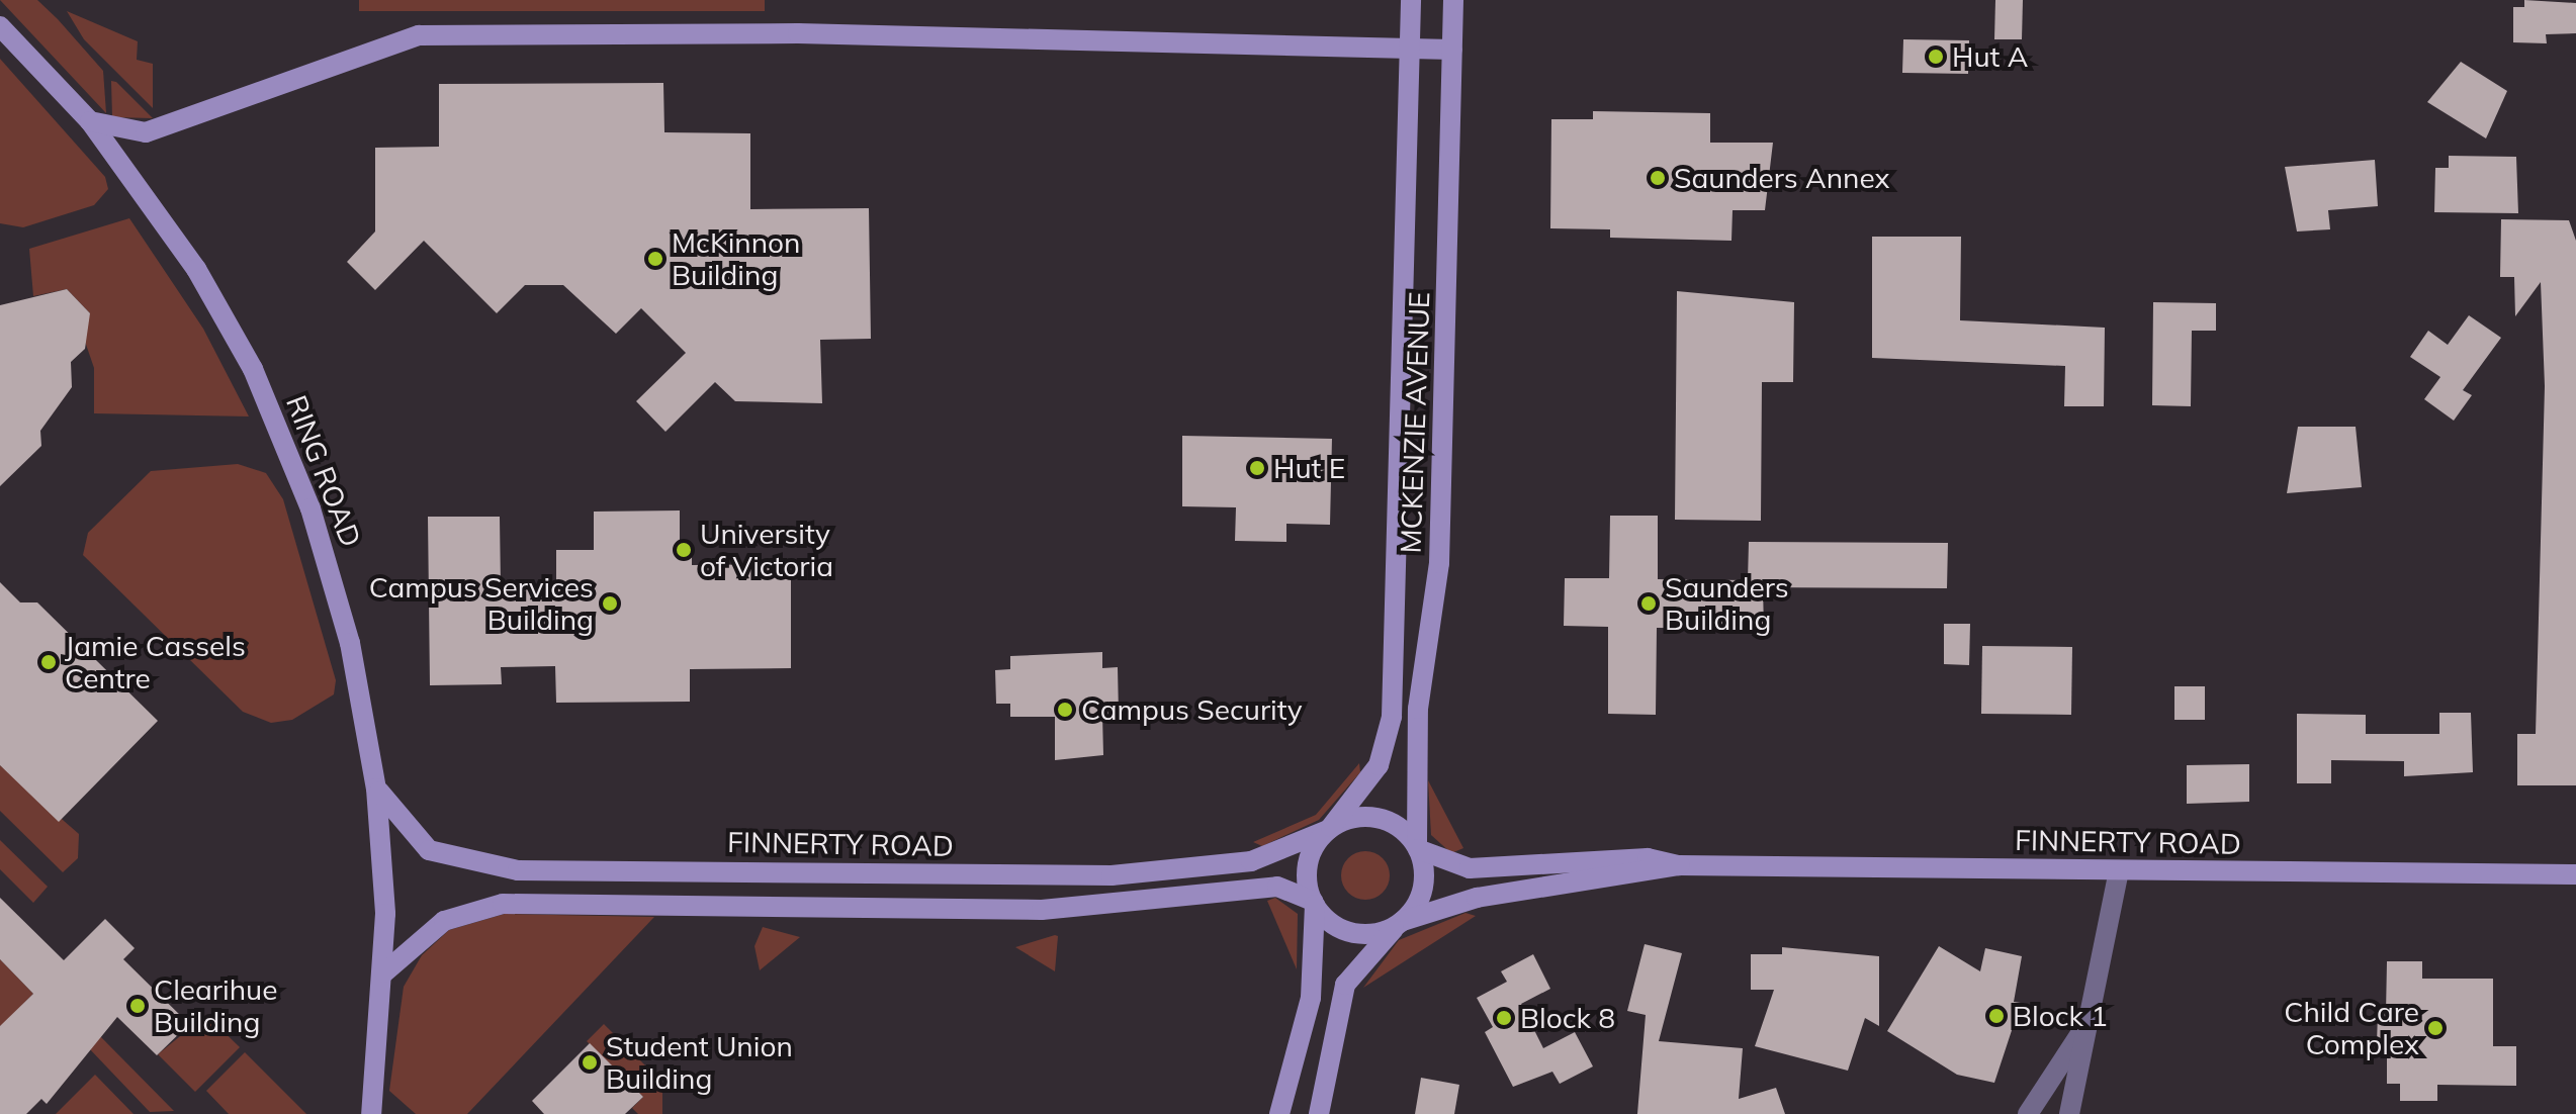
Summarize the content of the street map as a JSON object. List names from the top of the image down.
{
  "streets": {
    "street": ["MCKENZIE AVENUE", "RING ROAD", "FINNERTY ROAD"]
  },
  "crossings": [
    ["MCKENZIE AVENUE", "FINNERTY ROAD"],
    ["RING ROAD", "FINNERTY ROAD"]
  ],
  "places": [
    "Hut A",
    "Saunders Annex",
    "McKinnon Building",
    "Hut E",
    "University of Victoria",
    "Campus Services Building",
    "Saunders Building",
    "Jamie Cassels Centre",
    "Campus Security",
    "Clearihue Building",
    "Block 1",
    "Block 8",
    "Child Care Complex",
    "Student Union Building"
  ]
}
